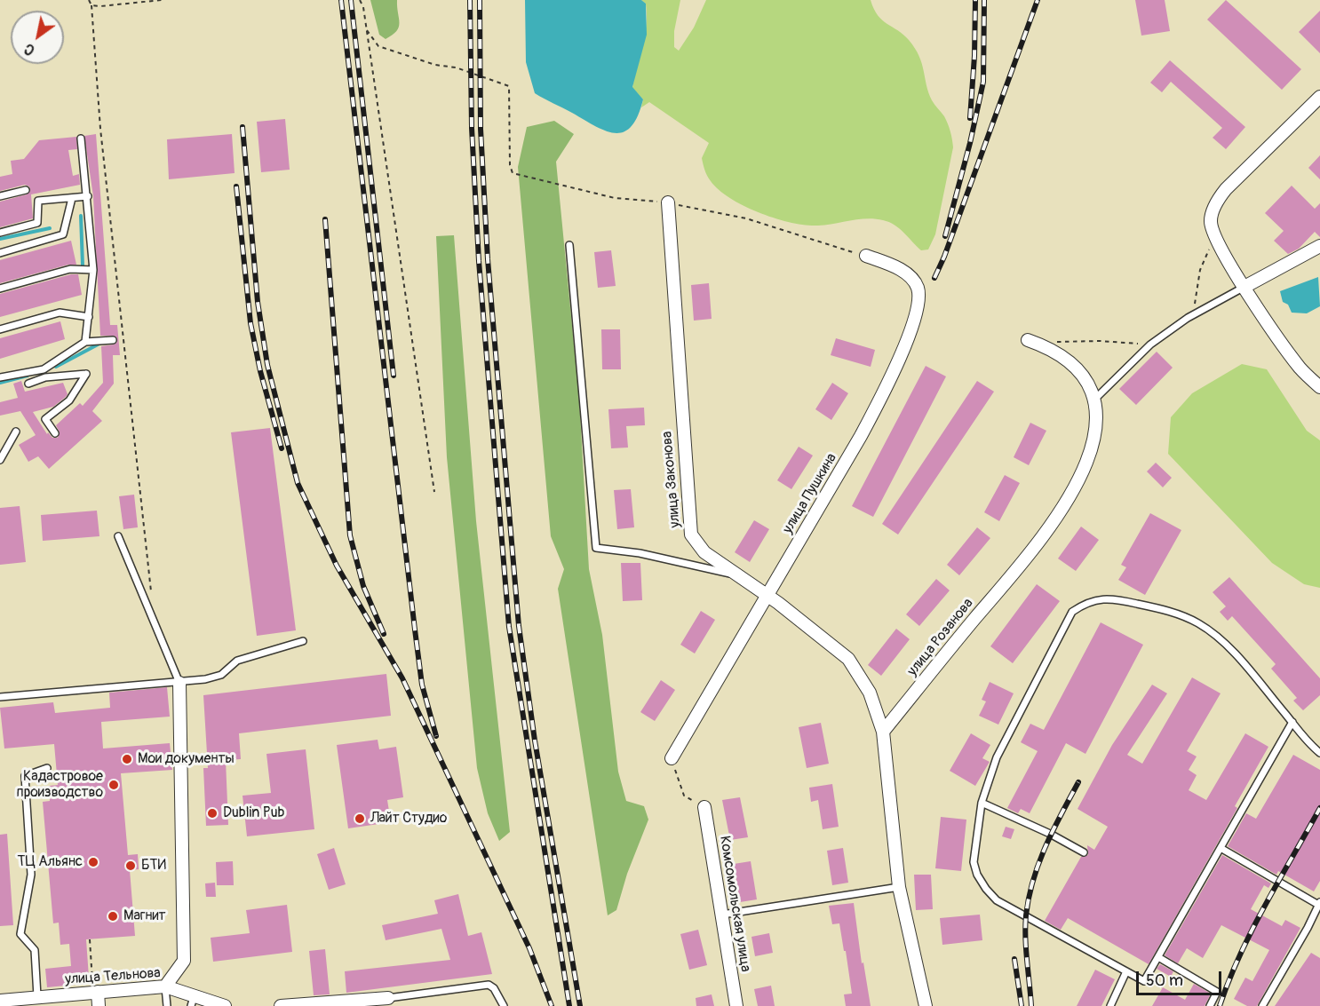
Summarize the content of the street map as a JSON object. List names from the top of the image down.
{
  "streets": {
    "street": [
      "улица Законова",
      "улица Пушкина",
      "улица Розанова",
      "Комсомольская улица",
      "улица Тельнова"
    ]
  },
  "crossings": [
    ["улица Законова", "улица Пушкина"],
    ["улица Законова", "улица Розанова"]
  ],
  "places": [
    "Мои документы",
    "Кадастровое производство",
    "Dublin Pub",
    "Лайт Студио",
    "ТЦ Альянс",
    "БТИ",
    "Магнит"
  ],
  "scale_bar": "50 m",
  "north": "bottom left"
}
